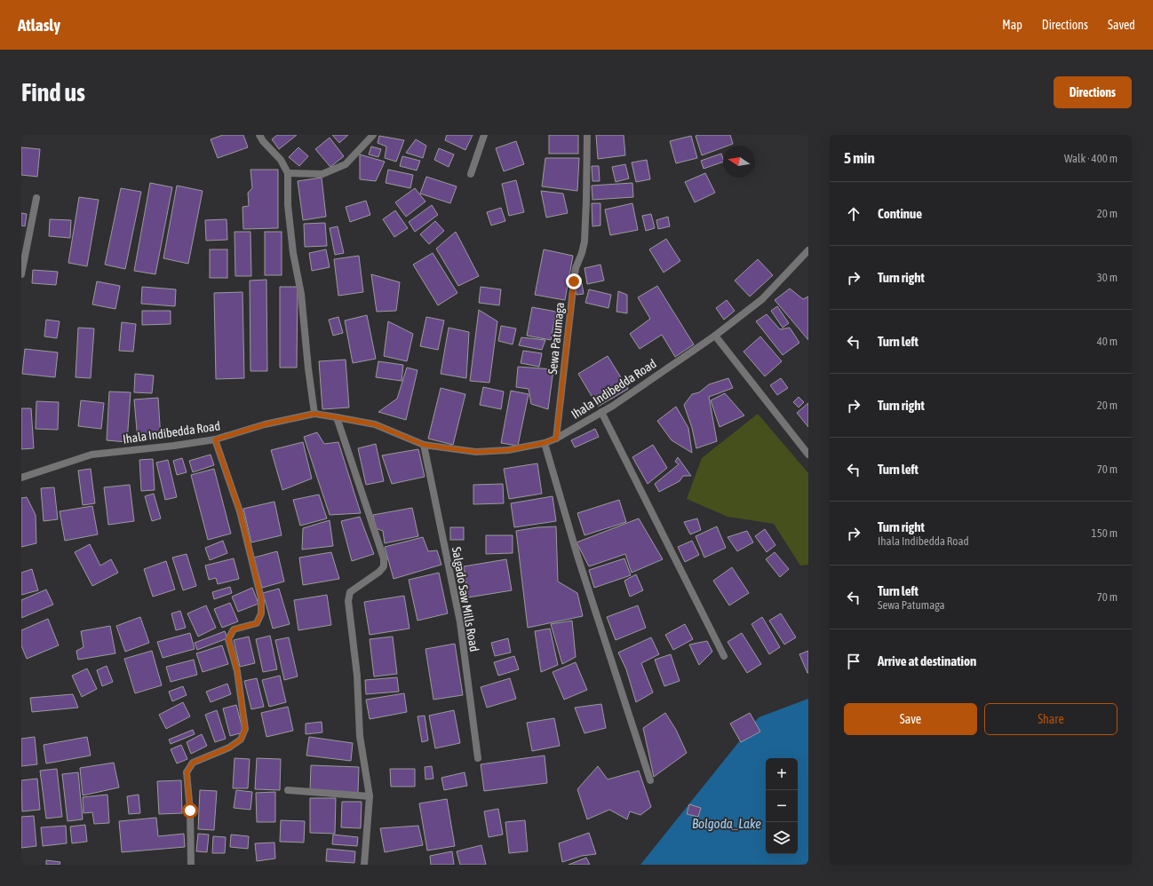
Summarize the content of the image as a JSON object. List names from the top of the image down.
{
  "streets": {
    "street": ["Sewa Patumaga", "Ihala Indibedda Road", "Salgado Saw Mills Road"]
  },
  "crossings": [
    ["Sewa Patumaga", "Ihala Indibedda Road"],
    ["Ihala Indibedda Road", "Salgado Saw Mills Road"]
  ],
  "water": ["Bolgoda_Lake"],
  "north": "left",
  "page": {
    "header": "Atlasly",
    "nav": ["Map", "Directions", "Saved"],
    "buttons": [
      "Directions",
      ["Save", "Share"]
    ],
    "title": "Find us",
    "heading": ["5 min", "Walk · 400 m"],
    "list": [
      ["Continue", "20 m"],
      ["Turn right", "30 m"],
      ["Turn left", "40 m"],
      ["Turn right", "20 m"],
      ["Turn left", "70 m"],
      ["Turn right", "Ihala Indibedda Road", "150 m"],
      ["Turn left", "Sewa Patumaga", "70 m"],
      "Arrive at destination"
    ],
    "map_buttons": ["+", "−"]
  }
}
